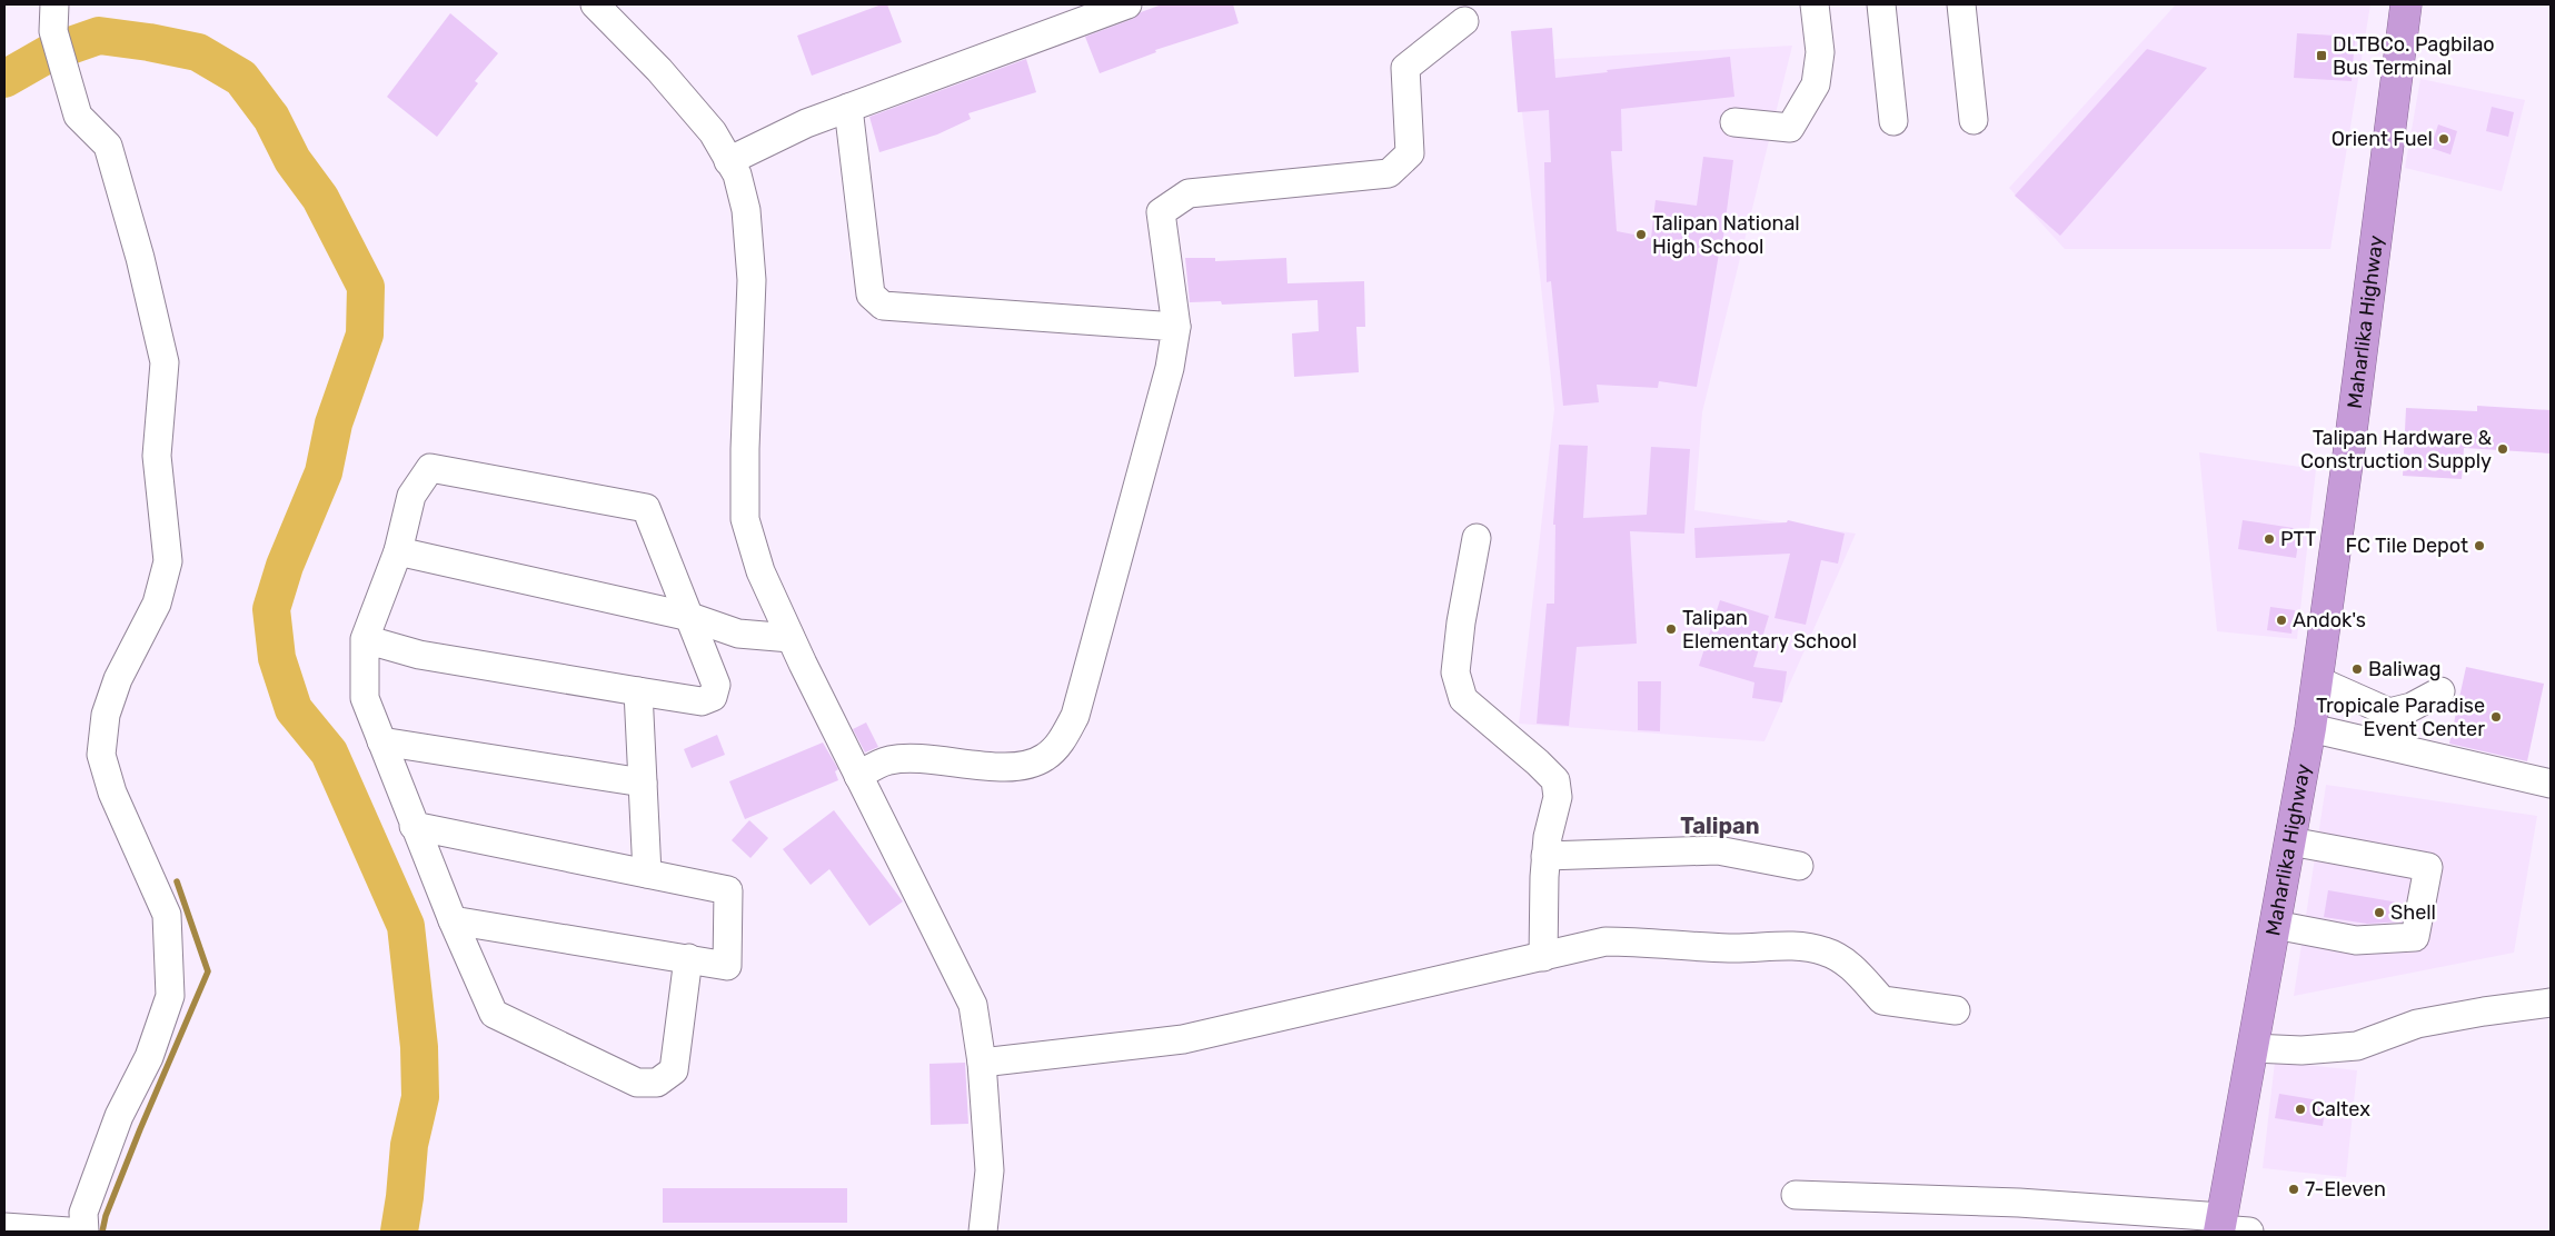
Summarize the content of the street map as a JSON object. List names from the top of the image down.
{
  "streets": {
    "highway": ["Maharlika Highway"]
  },
  "districts": ["Talipan"],
  "places": {
    "transit": ["DLTBCo. Pagbilao Bus Terminal"],
    "other": [
      "Orient Fuel",
      "Talipan National High School",
      "Talipan Hardware & Construction Supply",
      "PTT",
      "FC Tile Depot",
      "Andok's",
      "Talipan Elementary School",
      "Baliwag",
      "Tropicale Paradise Event Center",
      "Shell",
      "Caltex",
      "7-Eleven"
    ]
  }
}
